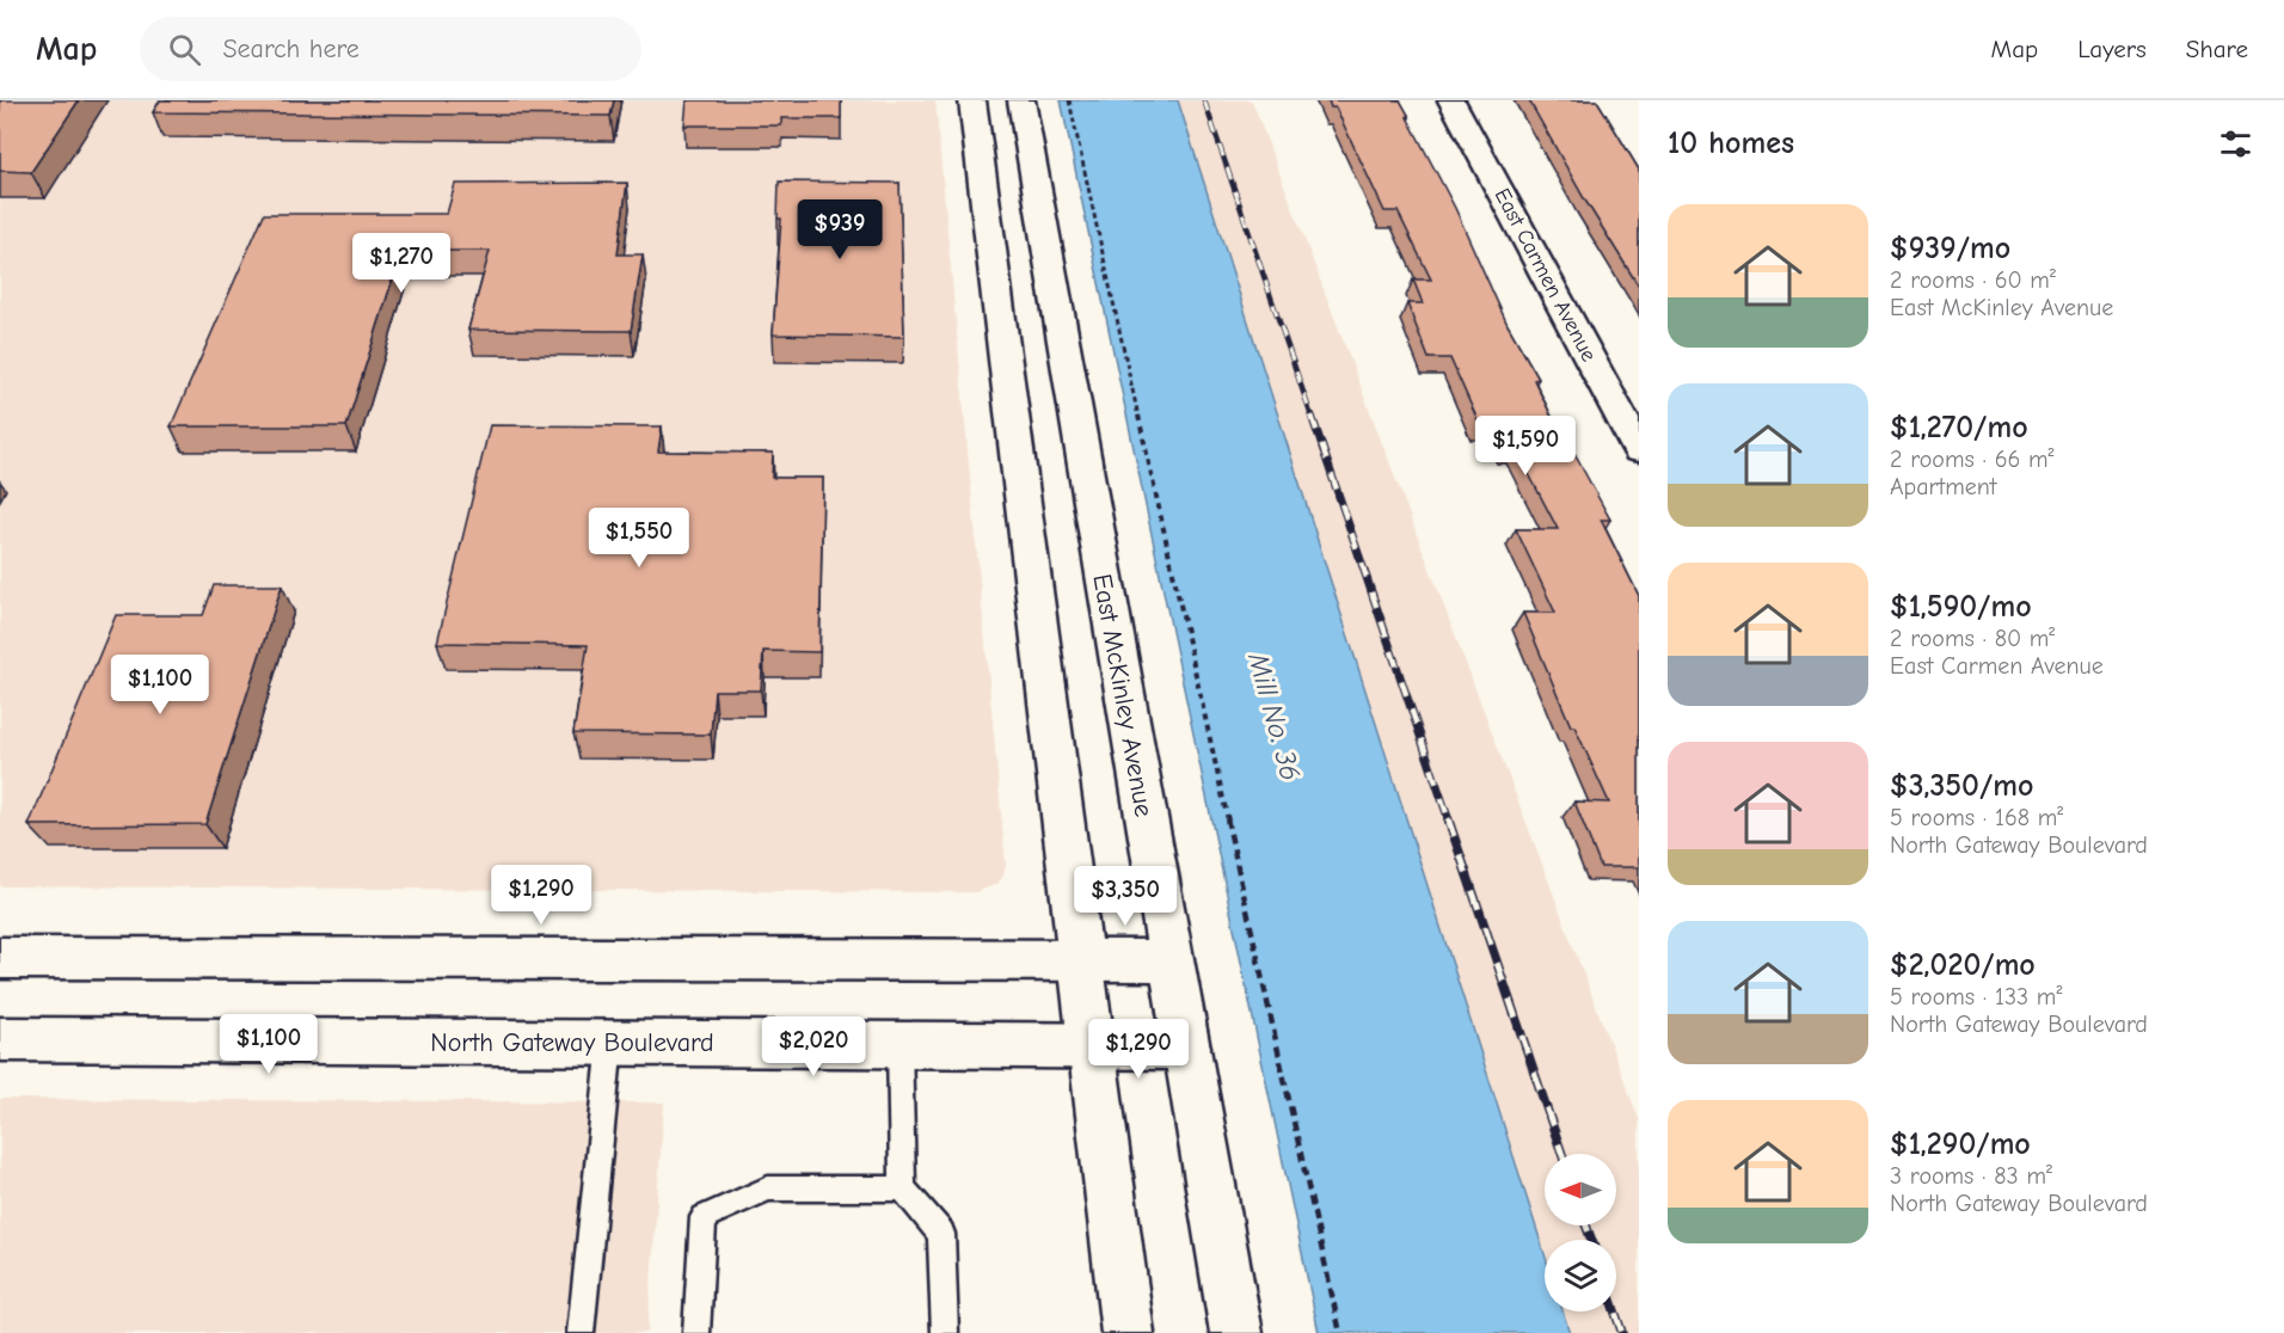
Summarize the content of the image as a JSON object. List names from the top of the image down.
{
  "streets": {
    "main road": ["East Carmen Avenue", "East McKinley Avenue", "North Gateway Boulevard"]
  },
  "crossings": [
    ["East McKinley Avenue", "North Gateway Boulevard"]
  ],
  "water": ["Mill No. 36"],
  "north": "left",
  "page": {
    "header": "Map",
    "search": "Search here",
    "nav": ["Map", "Layers", "Share"],
    "heading": "10 homes",
    "list": [
      {
        "name": "$939/mo",
        "note": "2 rooms · 60 m² · East McKinley Avenue"
      },
      {
        "name": "$1,270/mo",
        "note": "2 rooms · 66 m² · Apartment"
      },
      {
        "name": "$1,590/mo",
        "note": "2 rooms · 80 m² · East Carmen Avenue"
      },
      {
        "name": "$3,350/mo",
        "note": "5 rooms · 168 m² · North Gateway Boulevard"
      },
      {
        "name": "$2,020/mo",
        "note": "5 rooms · 133 m² · North Gateway Boulevard"
      },
      {
        "name": "$1,290/mo",
        "note": "3 rooms · 83 m² · North Gateway Boulevard"
      }
    ],
    "price": [
      "$939",
      "$1,270",
      "$1,590",
      "$1,550",
      "$1,100",
      "$1,290",
      "$3,350",
      "$1,100",
      "$2,020",
      "$1,290"
    ]
  }
}
